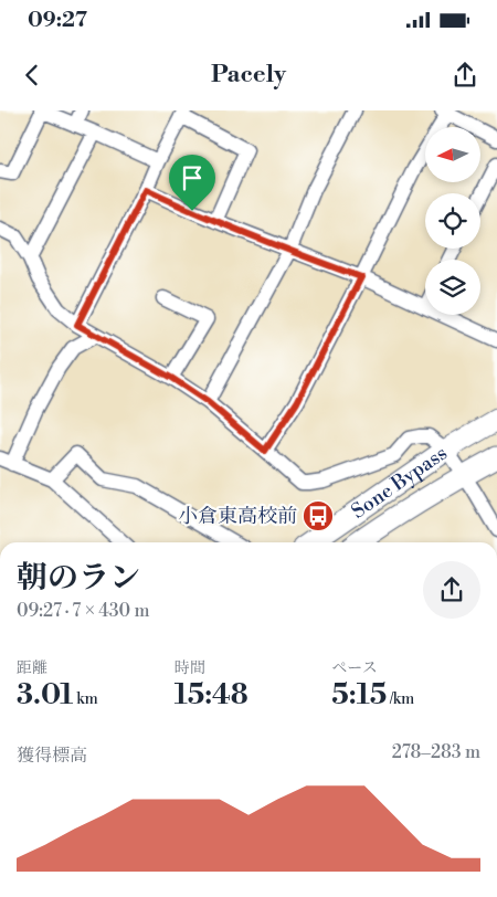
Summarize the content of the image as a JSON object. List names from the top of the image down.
{
  "streets": {
    "highway": ["Sone Bypass"]
  },
  "places": {
    "bus stop": ["小倉東高校前"]
  },
  "north": "left",
  "page": {
    "status": "09:27",
    "header": "Pacely",
    "heading": ["朝のラン", "09:27 · 7 × 430 m"],
    "stats": [
      ["距離", "3.01 km"],
      ["時間", "15:48"],
      ["ペース", "5:15 /km"]
    ],
    "chart": ["獲得標高", "278–283 m"]
  }
}
